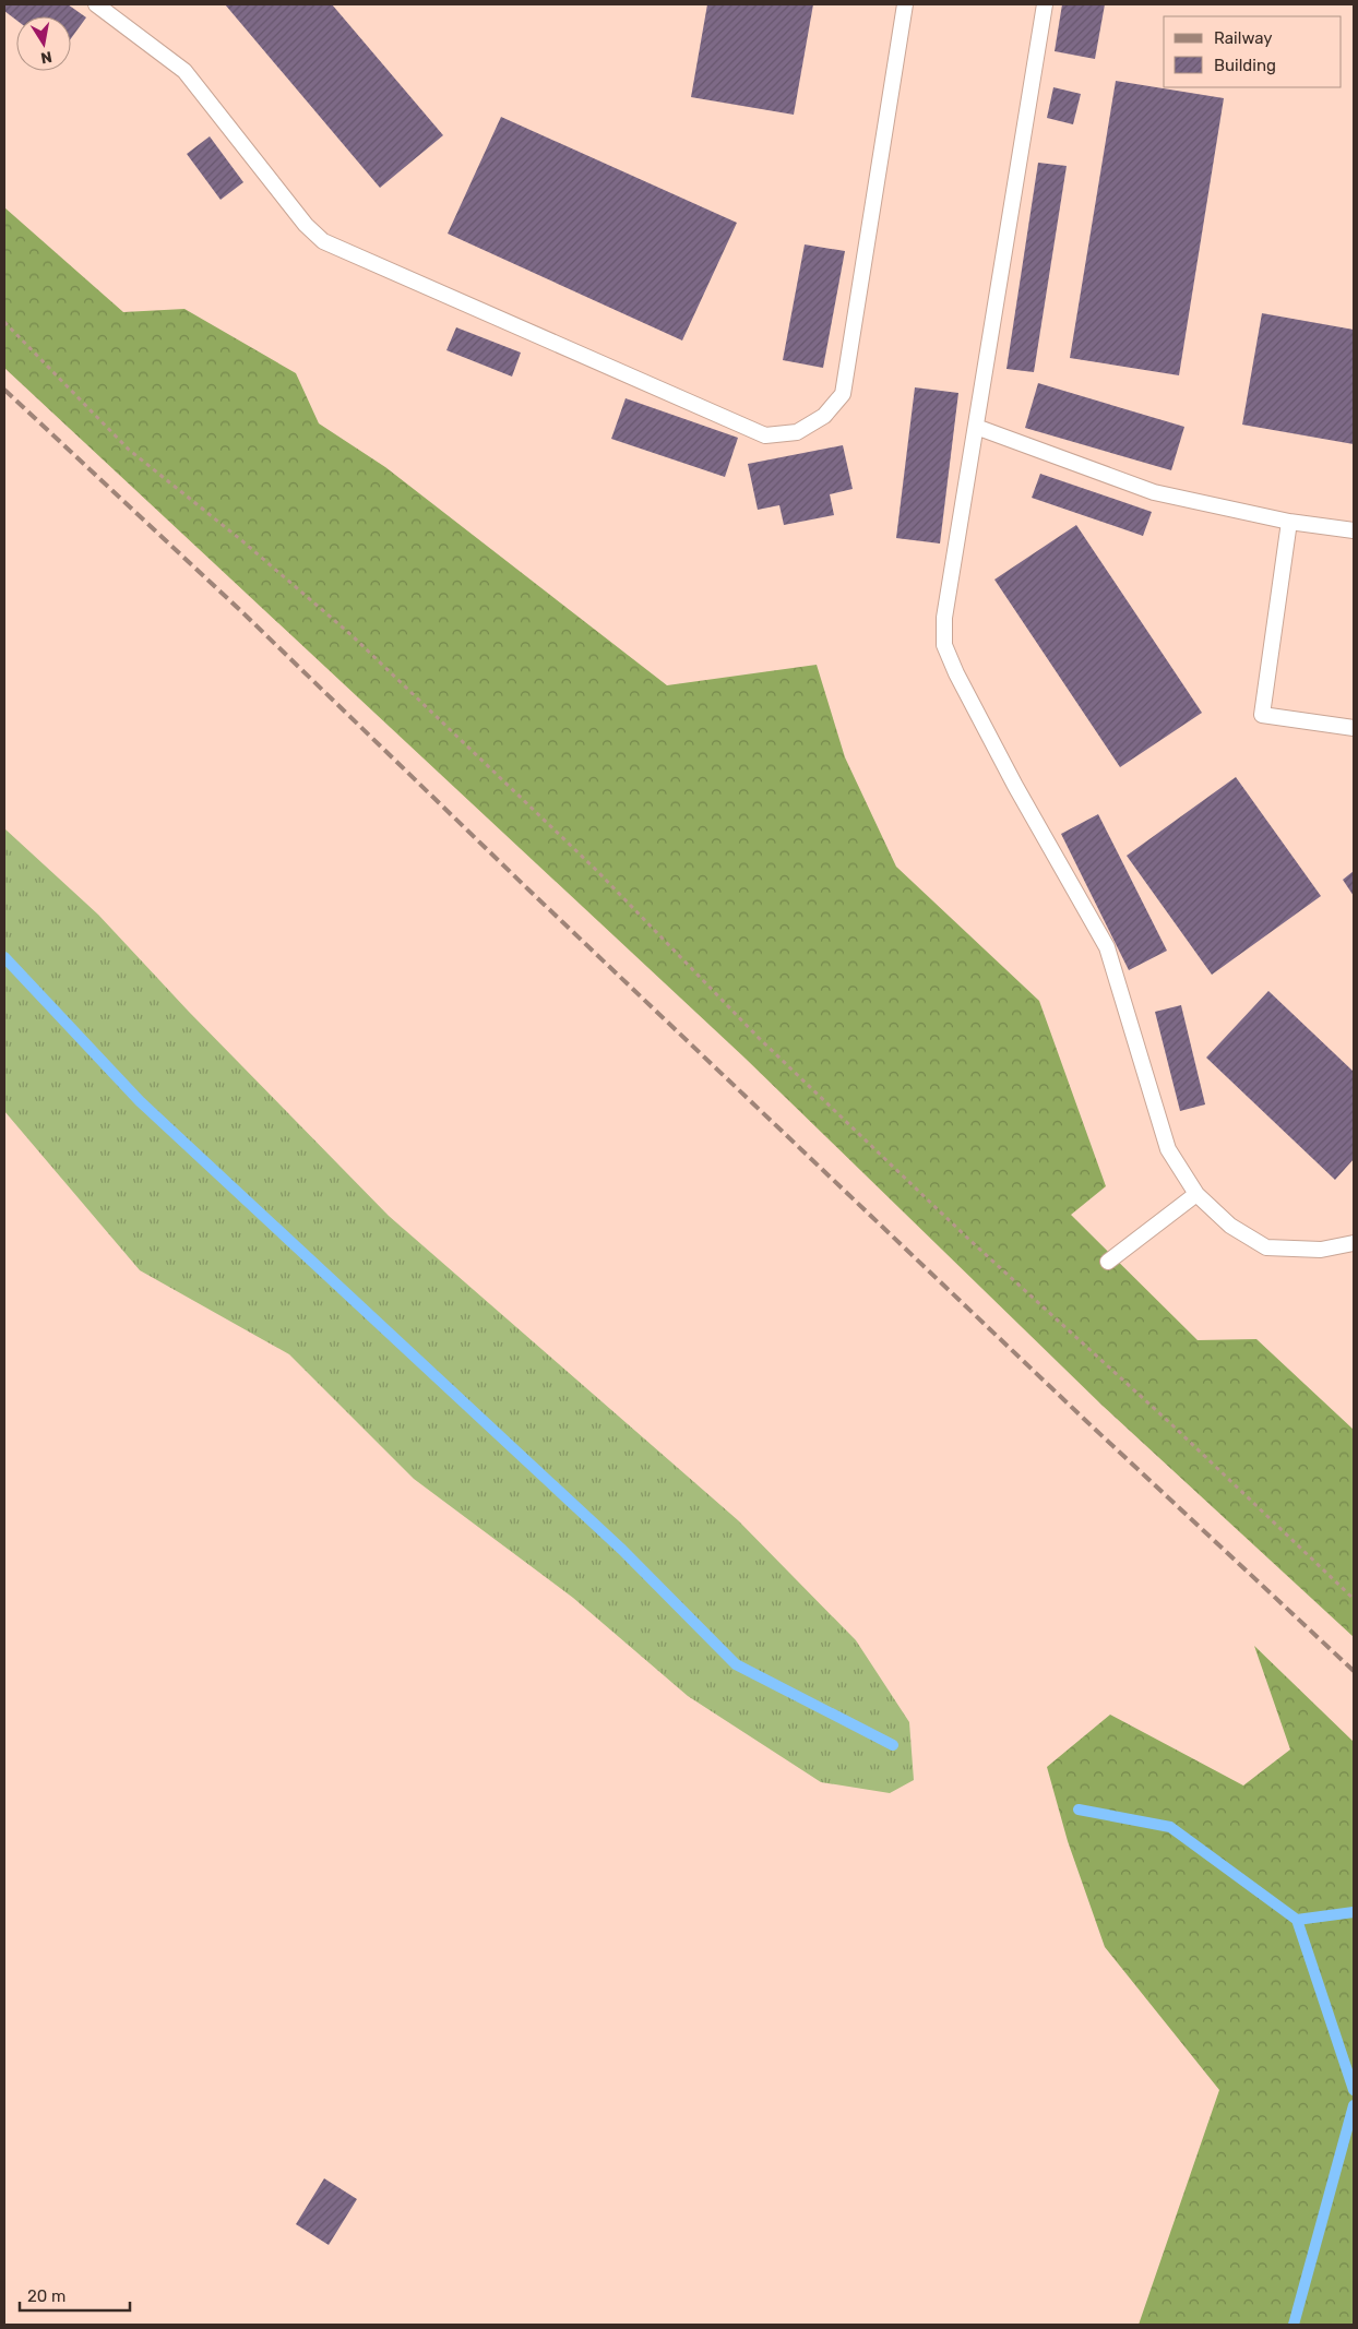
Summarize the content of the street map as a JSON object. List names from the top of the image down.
{
  "legend": ["Railway", "Building"],
  "scale_bar": "20 m",
  "north": "bottom"
}
